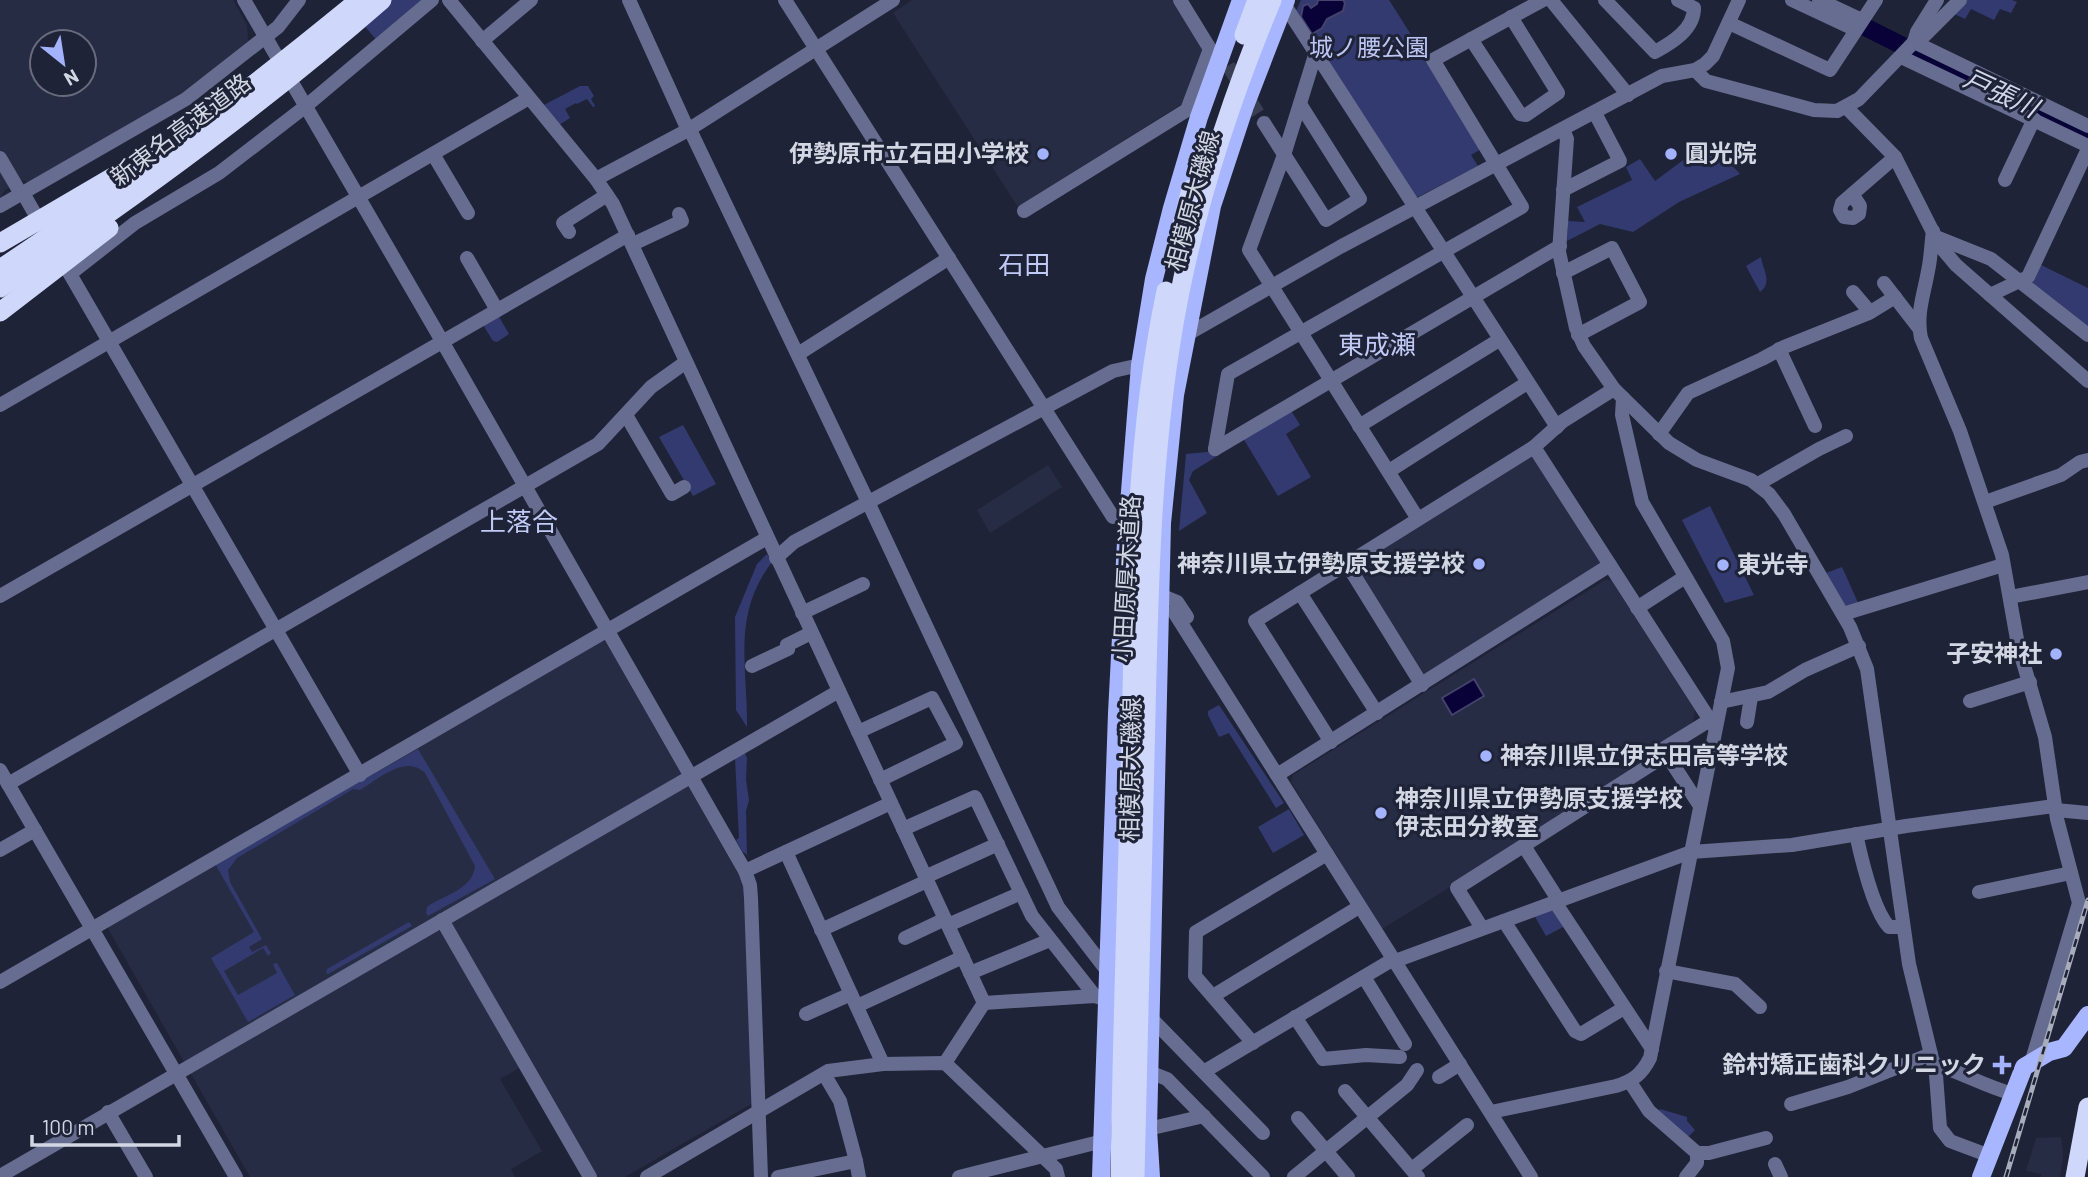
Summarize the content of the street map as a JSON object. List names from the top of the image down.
{
  "streets": {
    "highway": ["新東名高速道路", "小田原厚木道路"],
    "main road": ["相模原大磯線"]
  },
  "crossings": [
    ["相模原大磯線", "小田原厚木道路"]
  ],
  "districts": ["石田", "東成瀬", "上落合"],
  "water": ["戸張川"],
  "parks": ["城ノ腰公園"],
  "places": {
    "other": [
      "伊勢原市立石田小学校",
      "圓光院",
      "神奈川県立伊勢原支援学校",
      "東光寺",
      "子安神社",
      "神奈川県立伊志田高等学校",
      "神奈川県立伊勢原支援学校 伊志田分教室"
    ],
    "health": ["鈴村矯正歯科クリニック"]
  },
  "scale_bar": "100 m",
  "north": "bottom right"
}
